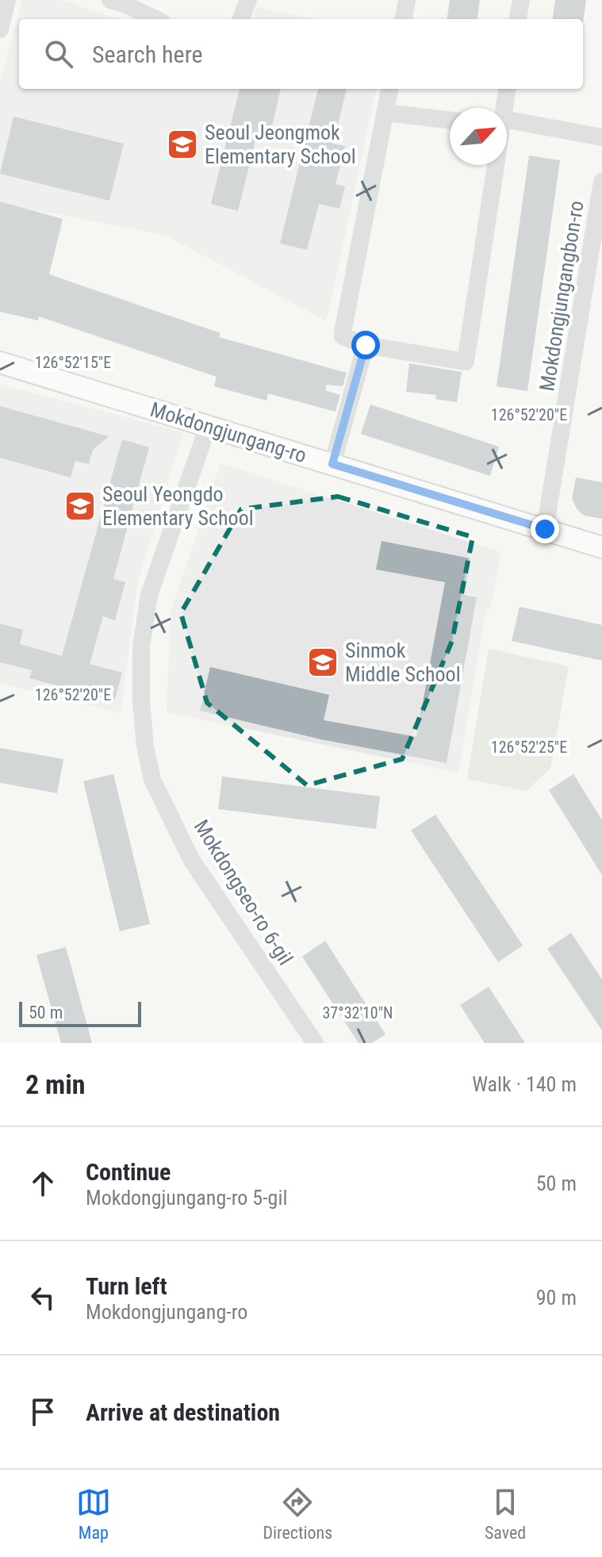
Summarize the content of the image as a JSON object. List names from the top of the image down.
{
  "streets": {
    "main road": ["Mokdongjungang-ro"],
    "street": ["Mokdongjungangbon-ro", "Mokdongseo-ro 6-gil"]
  },
  "crossings": [
    ["Mokdongjungangbon-ro", "Mokdongjungang-ro"],
    ["Mokdongjungang-ro", "Mokdongseo-ro 6-gil"]
  ],
  "places": {
    "school or university": ["Seoul Jeongmok Elementary School", "Seoul Yeongdo Elementary School", "Sinmok Middle School"]
  },
  "scale_bar": "50 m",
  "north": "top right",
  "page": {
    "search": "Search here",
    "scale": "50 m",
    "heading": ["2 min", "Walk · 140 m"],
    "list": [
      ["Continue", "Mokdongjungang-ro 5-gil", "50 m"],
      ["Turn left", "Mokdongjungang-ro", "90 m"],
      "Arrive at destination"
    ],
    "nav": ["Map", "Directions", "Saved"]
  },
  "coordinates": [
    "126°52'15\"E",
    "126°52'20\"E",
    "126°52'25\"E",
    "37°32'10\"N"
  ]
}
